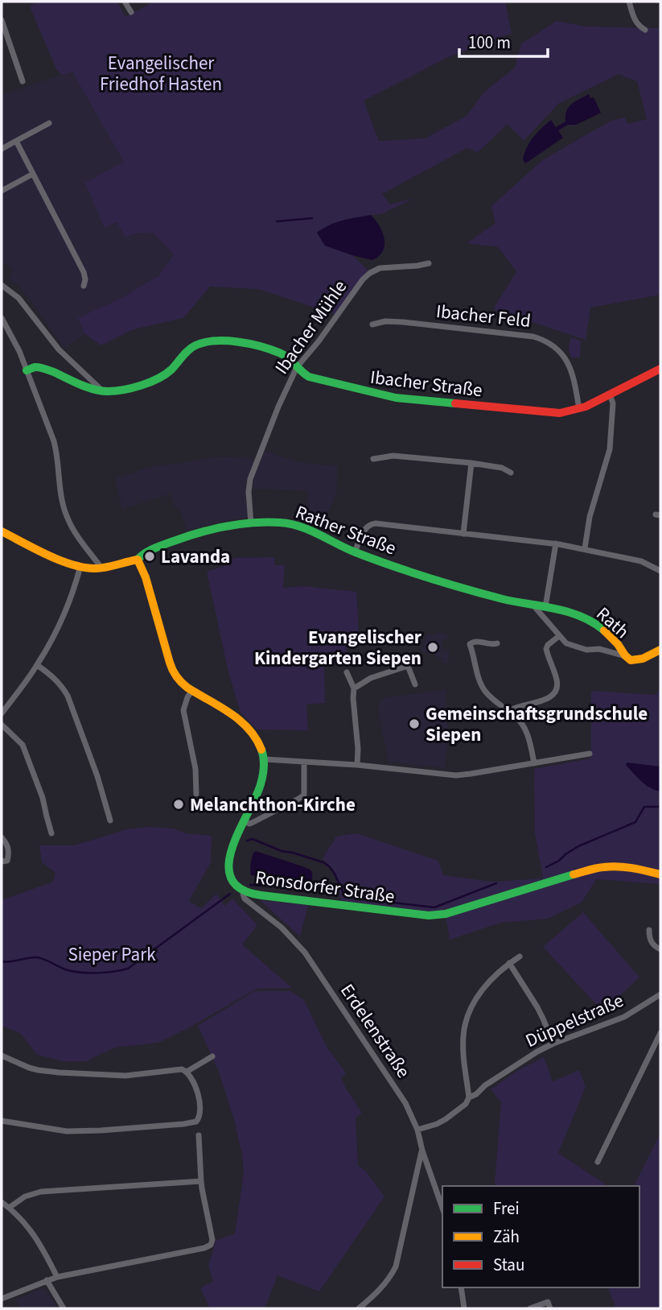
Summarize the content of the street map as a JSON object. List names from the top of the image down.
{
  "streets": {
    "street": [
      "Ibacher Feld",
      "Ibacher Mühle",
      "Ibacher Straße",
      "Rather Straße",
      "Rath",
      "Ronsdorfer Straße",
      "Düppelstraße",
      "Erdelenstraße"
    ]
  },
  "crossings": [
    ["Ibacher Feld", "Ibacher Straße"],
    ["Ibacher Mühle", "Ibacher Straße"],
    ["Ibacher Mühle", "Rather Straße"],
    ["Rather Straße", "Rath"],
    ["Ronsdorfer Straße", "Erdelenstraße"],
    ["Düppelstraße", "Erdelenstraße"]
  ],
  "parks": ["Evangelischer Friedhof Hasten", "Sieper Park"],
  "places": [
    "Lavanda",
    "Evangelischer Kindergarten Siepen",
    "Gemeinschaftsgrundschule Siepen",
    "Melanchthon-Kirche"
  ],
  "legend": ["Frei", "Zäh", "Stau"],
  "scale_bar": "100 m"
}
